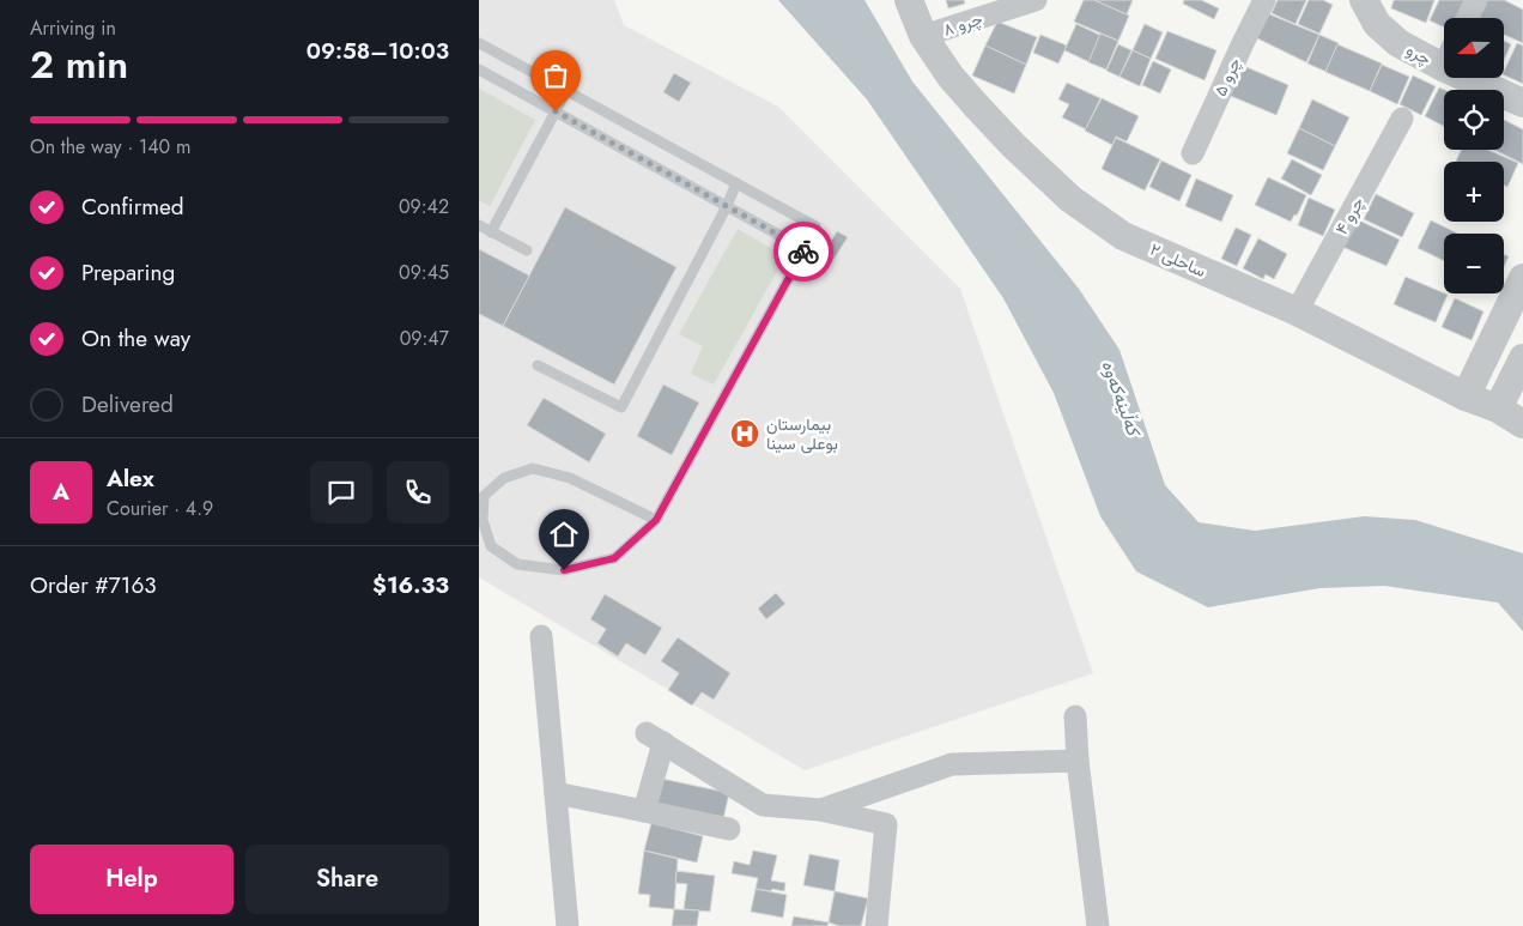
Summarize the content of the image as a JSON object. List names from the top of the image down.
{
  "streets": {
    "street": [
      "چرو ۸",
      "چرو",
      "چرو ۵",
      "چرو ۴",
      "ساحلی ۲"
    ]
  },
  "crossings": [
    ["چرو ۸", "ساحلی ۲"],
    ["چرو ۴", "ساحلی ۲"]
  ],
  "water": ["کەڵینەکەوە"],
  "places": {
    "hospital": ["بیمارستان بوعلی سینا"]
  },
  "north": "left",
  "page": {
    "heading": ["2 min", "Arriving in", "09:58–10:03"],
    "panel": [
      "Alex",
      "Courier · 4.9",
      "Order #7163",
      "$16.33"
    ],
    "map_buttons": ["+", "−"],
    "bar": "On the way · 140 m",
    "list": [
      ["Confirmed", "09:42"],
      ["Preparing", "09:45"],
      ["On the way", "09:47"],
      "Delivered"
    ],
    "round": "A",
    "buttons": ["Help", "Share"]
  }
}
